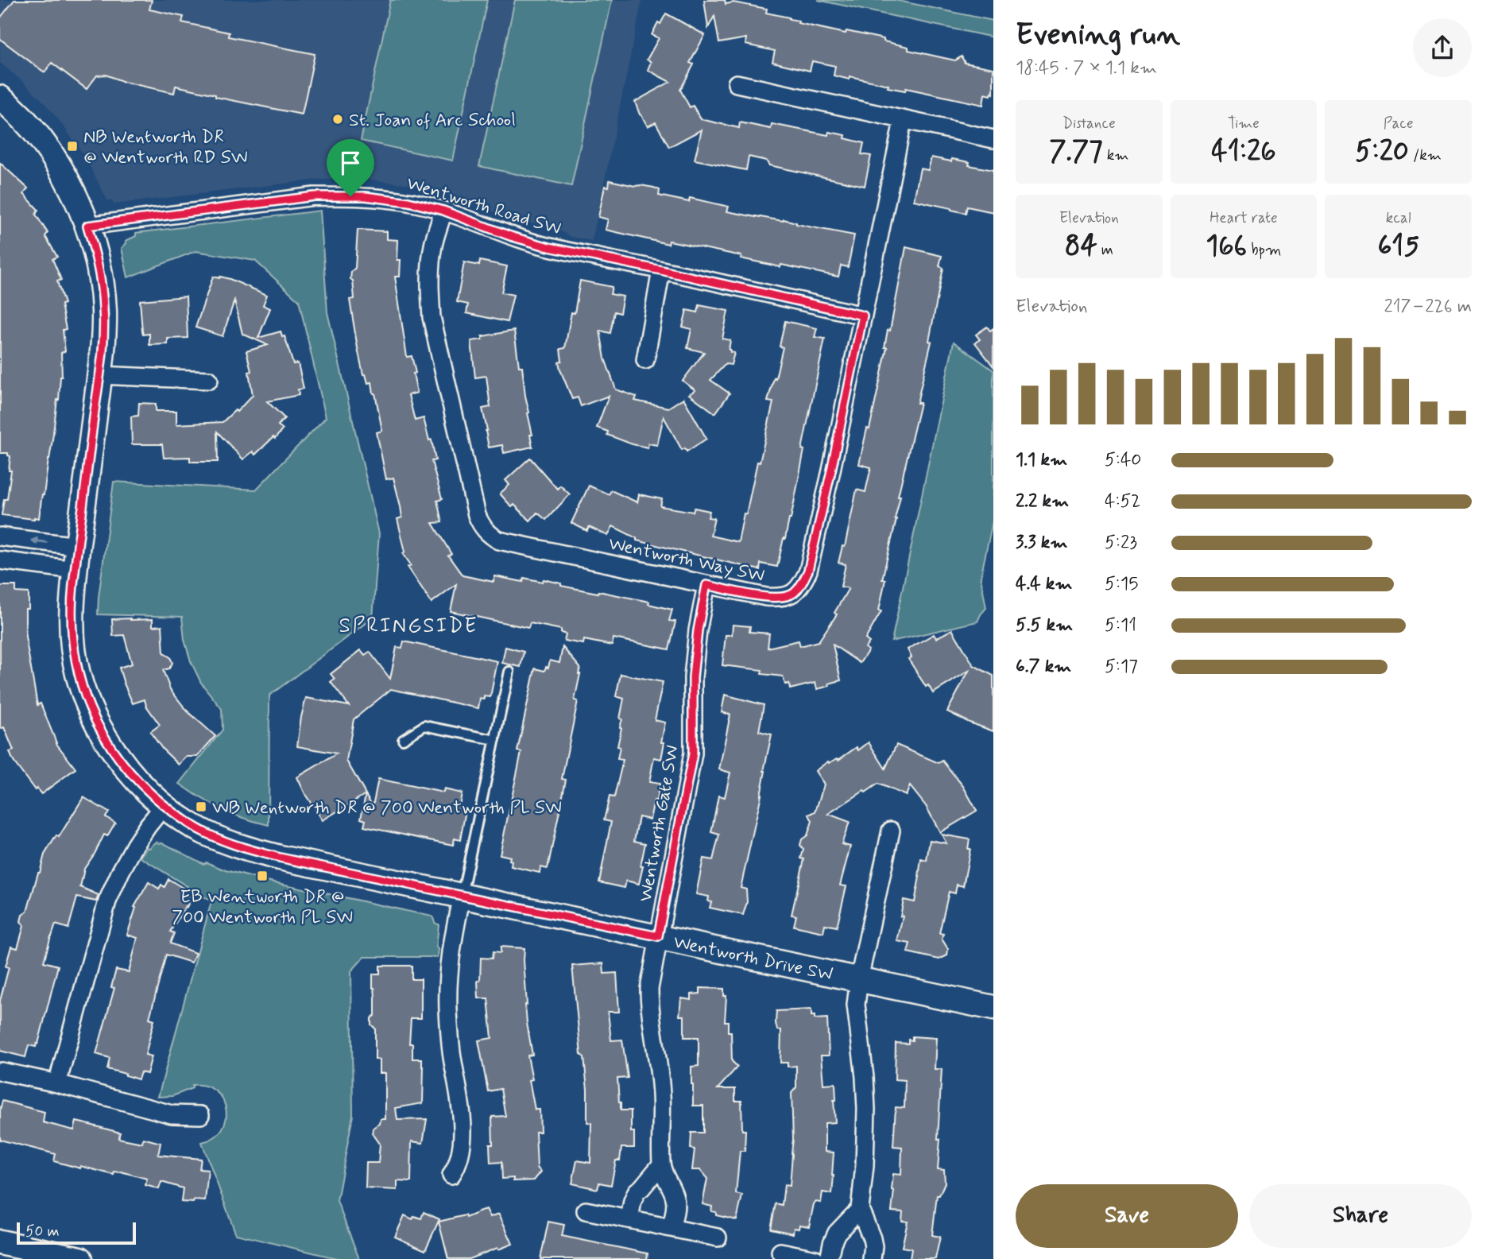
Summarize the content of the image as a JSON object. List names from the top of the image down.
{
  "streets": {
    "street": [
      "Wentworth Road SW",
      "Wentworth Way SW",
      "Wentworth Gate SW",
      "Wentworth Drive SW"
    ]
  },
  "crossings": [
    ["Wentworth Road SW", "Wentworth Way SW"],
    ["Wentworth Road SW", "Wentworth Drive SW"],
    ["Wentworth Way SW", "Wentworth Gate SW"],
    ["Wentworth Gate SW", "Wentworth Drive SW"]
  ],
  "districts": ["SPRINGSIDE"],
  "places": {
    "other": ["St. Joan of Arc School"],
    "transit": ["NB Wentworth DR @ Wentworth RD SW", "WB Wentworth DR @ 700 Wentworth PL SW", "EB Wentworth DR @ 700 Wentworth PL SW"]
  },
  "scale_bar": "50 m",
  "page": {
    "heading": ["Evening run", "18:45 · 7 × 1.1 km"],
    "stats": [
      ["Distance", "7.77 km"],
      ["Time", "41:26"],
      ["Pace", "5:20 /km"],
      ["Elevation", "84 m"],
      ["Heart rate", "166 bpm"],
      ["kcal", "615"]
    ],
    "chart": ["Elevation", "217–226 m"],
    "list": [
      {
        "name": "1.1 km",
        "note": "5:40"
      },
      {
        "name": "2.2 km",
        "note": "4:52"
      },
      {
        "name": "3.3 km",
        "note": "5:23"
      },
      {
        "name": "4.4 km",
        "note": "5:15"
      },
      {
        "name": "5.5 km",
        "note": "5:11"
      },
      {
        "name": "6.7 km",
        "note": "5:17"
      }
    ],
    "buttons": ["Save", "Share"],
    "scale": "50 m"
  }
}
